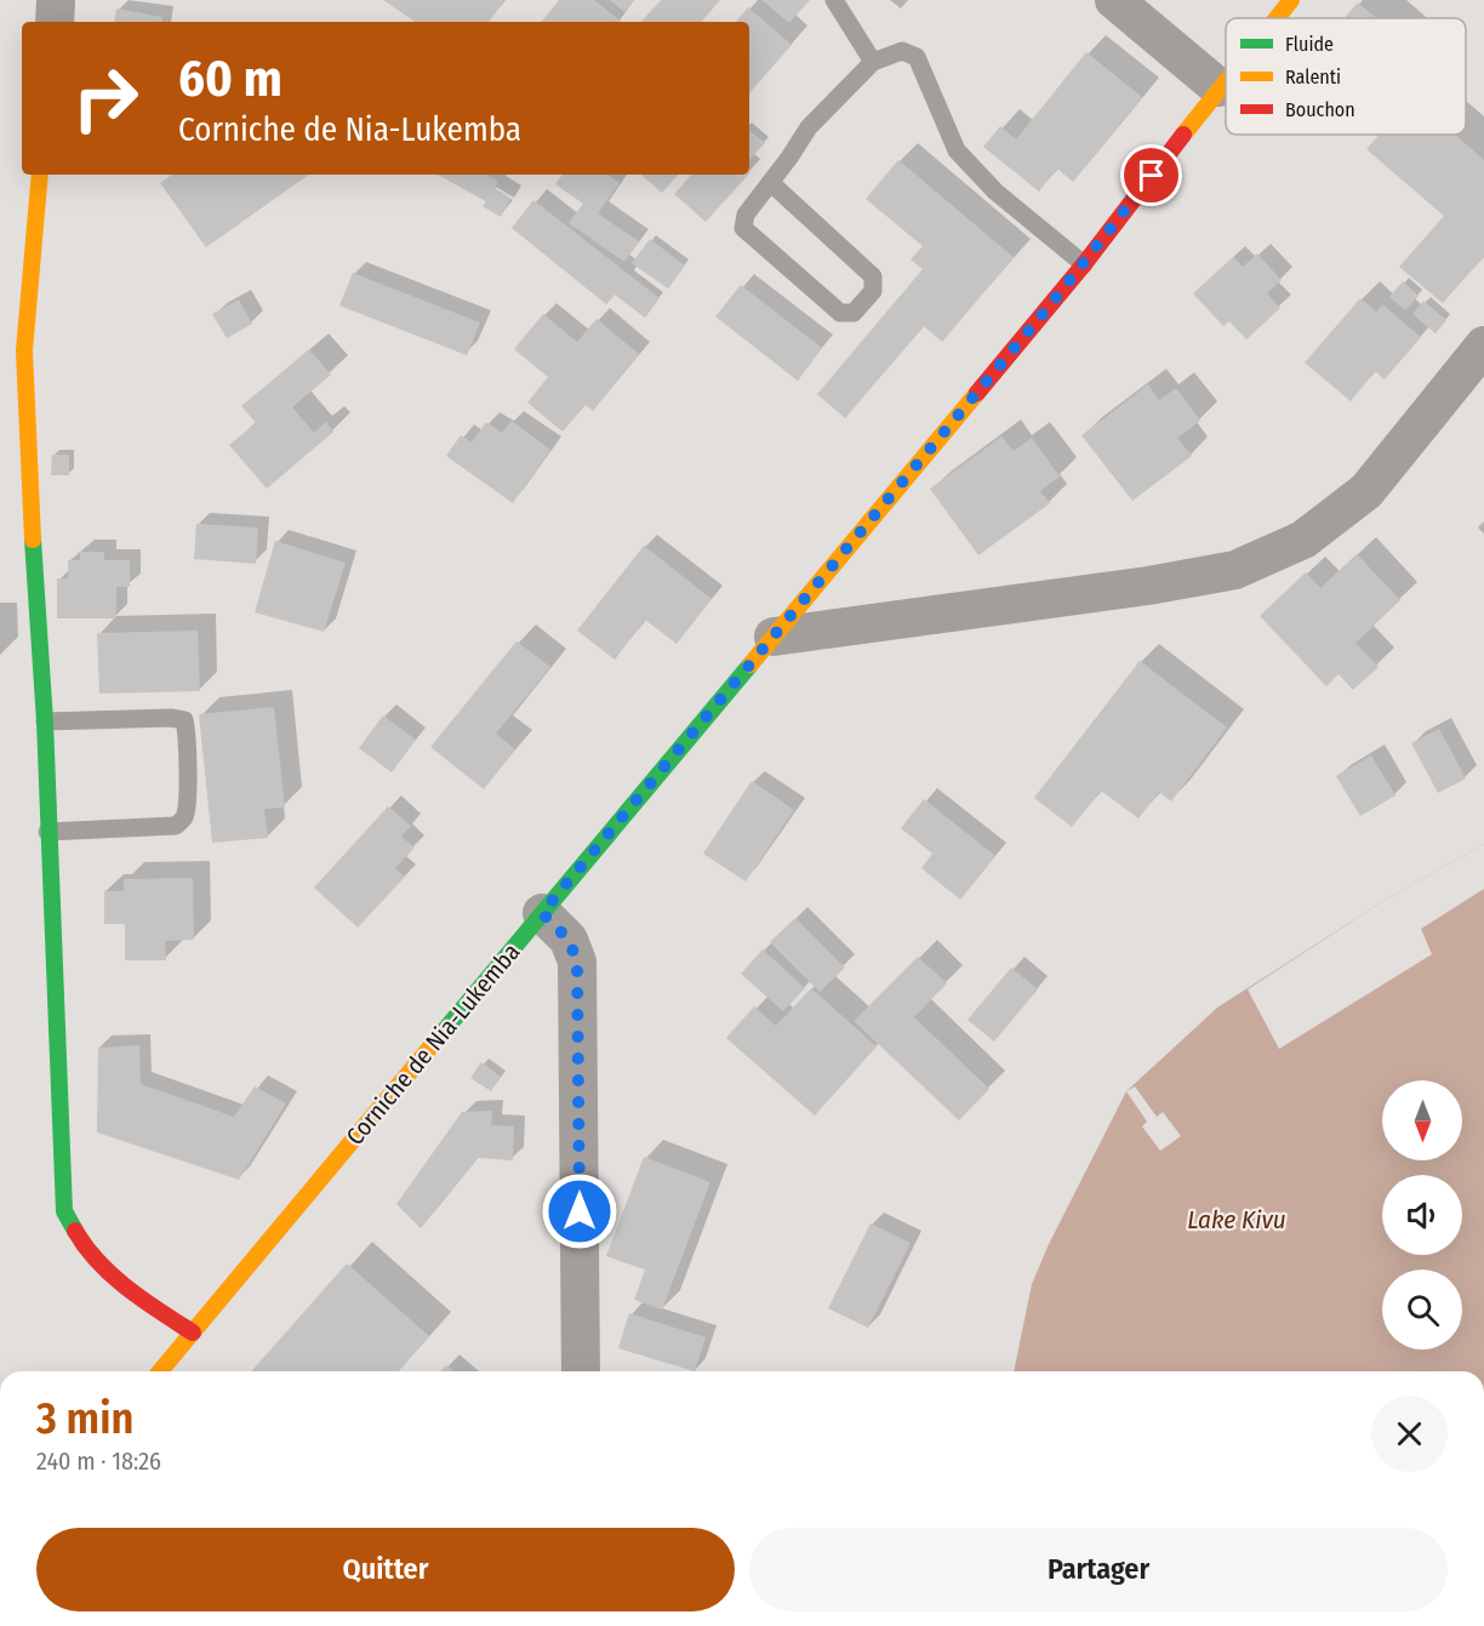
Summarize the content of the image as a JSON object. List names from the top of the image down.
{
  "streets": {
    "street": ["Corniche de Nia-Lukemba"]
  },
  "water": ["Lake Kivu"],
  "legend": ["Fluide", "Ralenti", "Bouchon"],
  "north": "bottom",
  "page": {
    "turn": ["60 m", "Corniche de Nia-Lukemba"],
    "heading": ["3 min", "240 m · 18:26"],
    "buttons": ["Quitter", "Partager"]
  }
}
